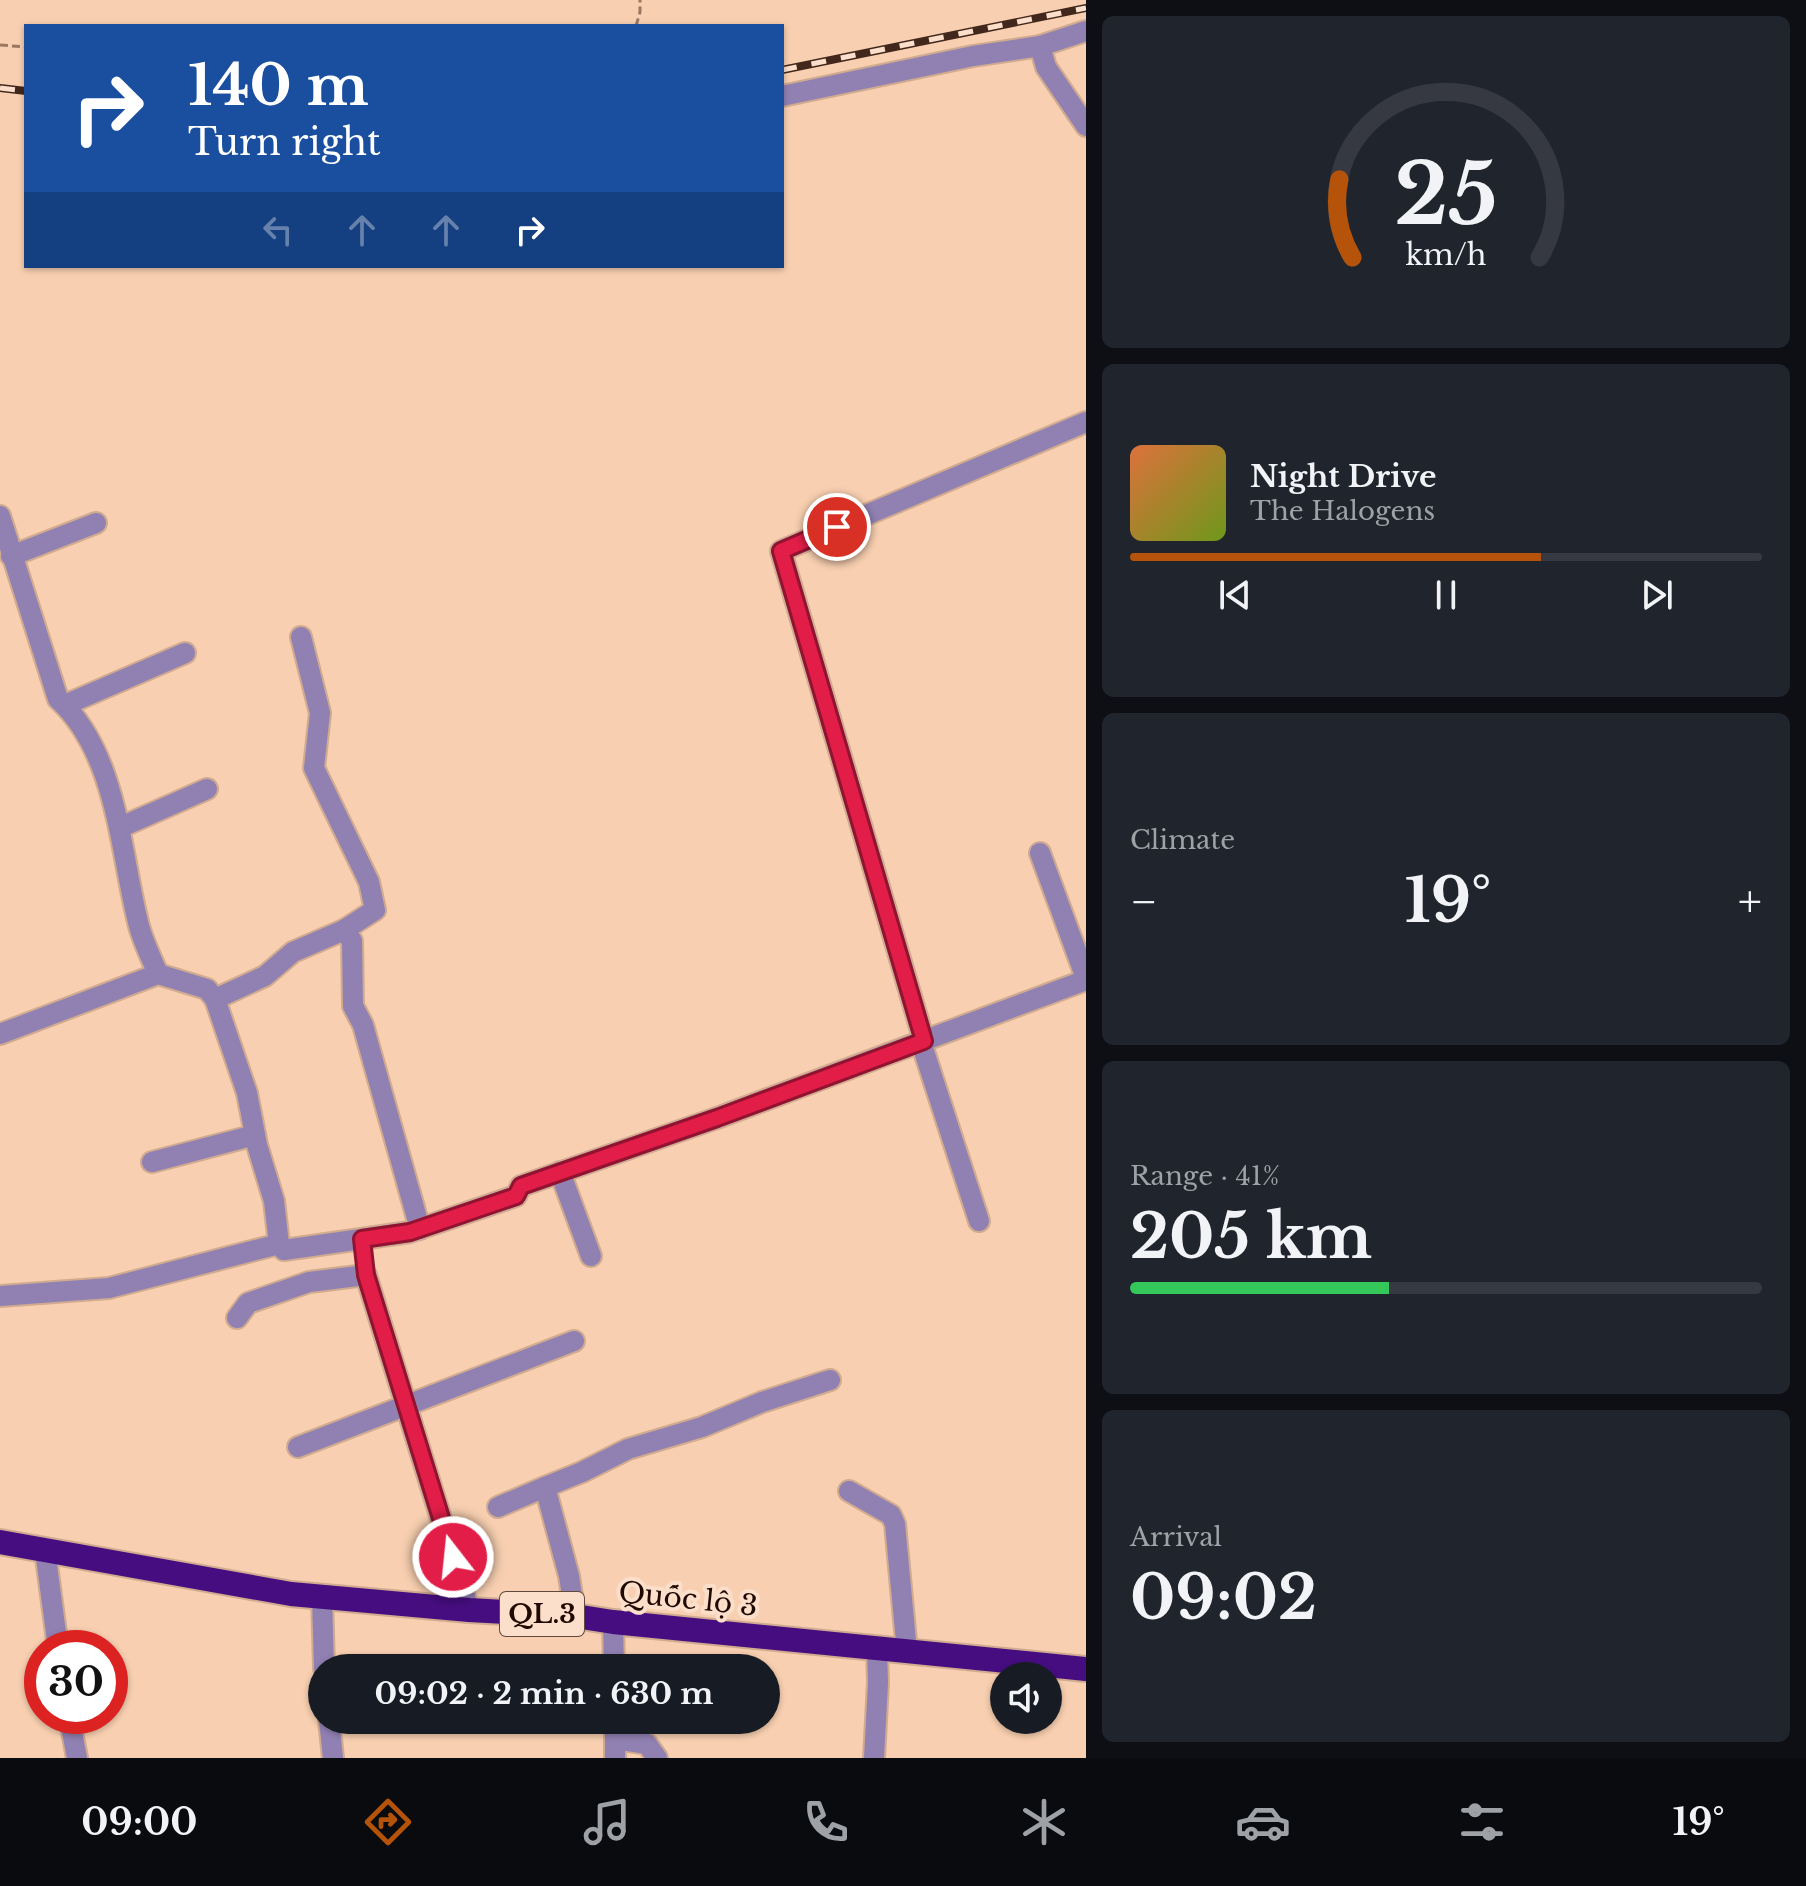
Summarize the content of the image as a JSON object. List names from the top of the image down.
{
  "streets": {
    "highway": ["Quốc lộ 3", "QL.3"]
  },
  "page": {
    "turn": ["140 m", "Turn right"],
    "song": ["Night Drive", "The Halogens"],
    "tile": [
      "Climate",
      ["Range · 41%", "205 km"],
      ["Arrival", "09:02"]
    ],
    "heat": ["−", "19°", "+"],
    "limit": "30",
    "trip": "09:02 · 2 min · 630 m",
    "tabs": ["09:00", "19°"],
    "gauge": ["25", "km/h"]
  }
}
